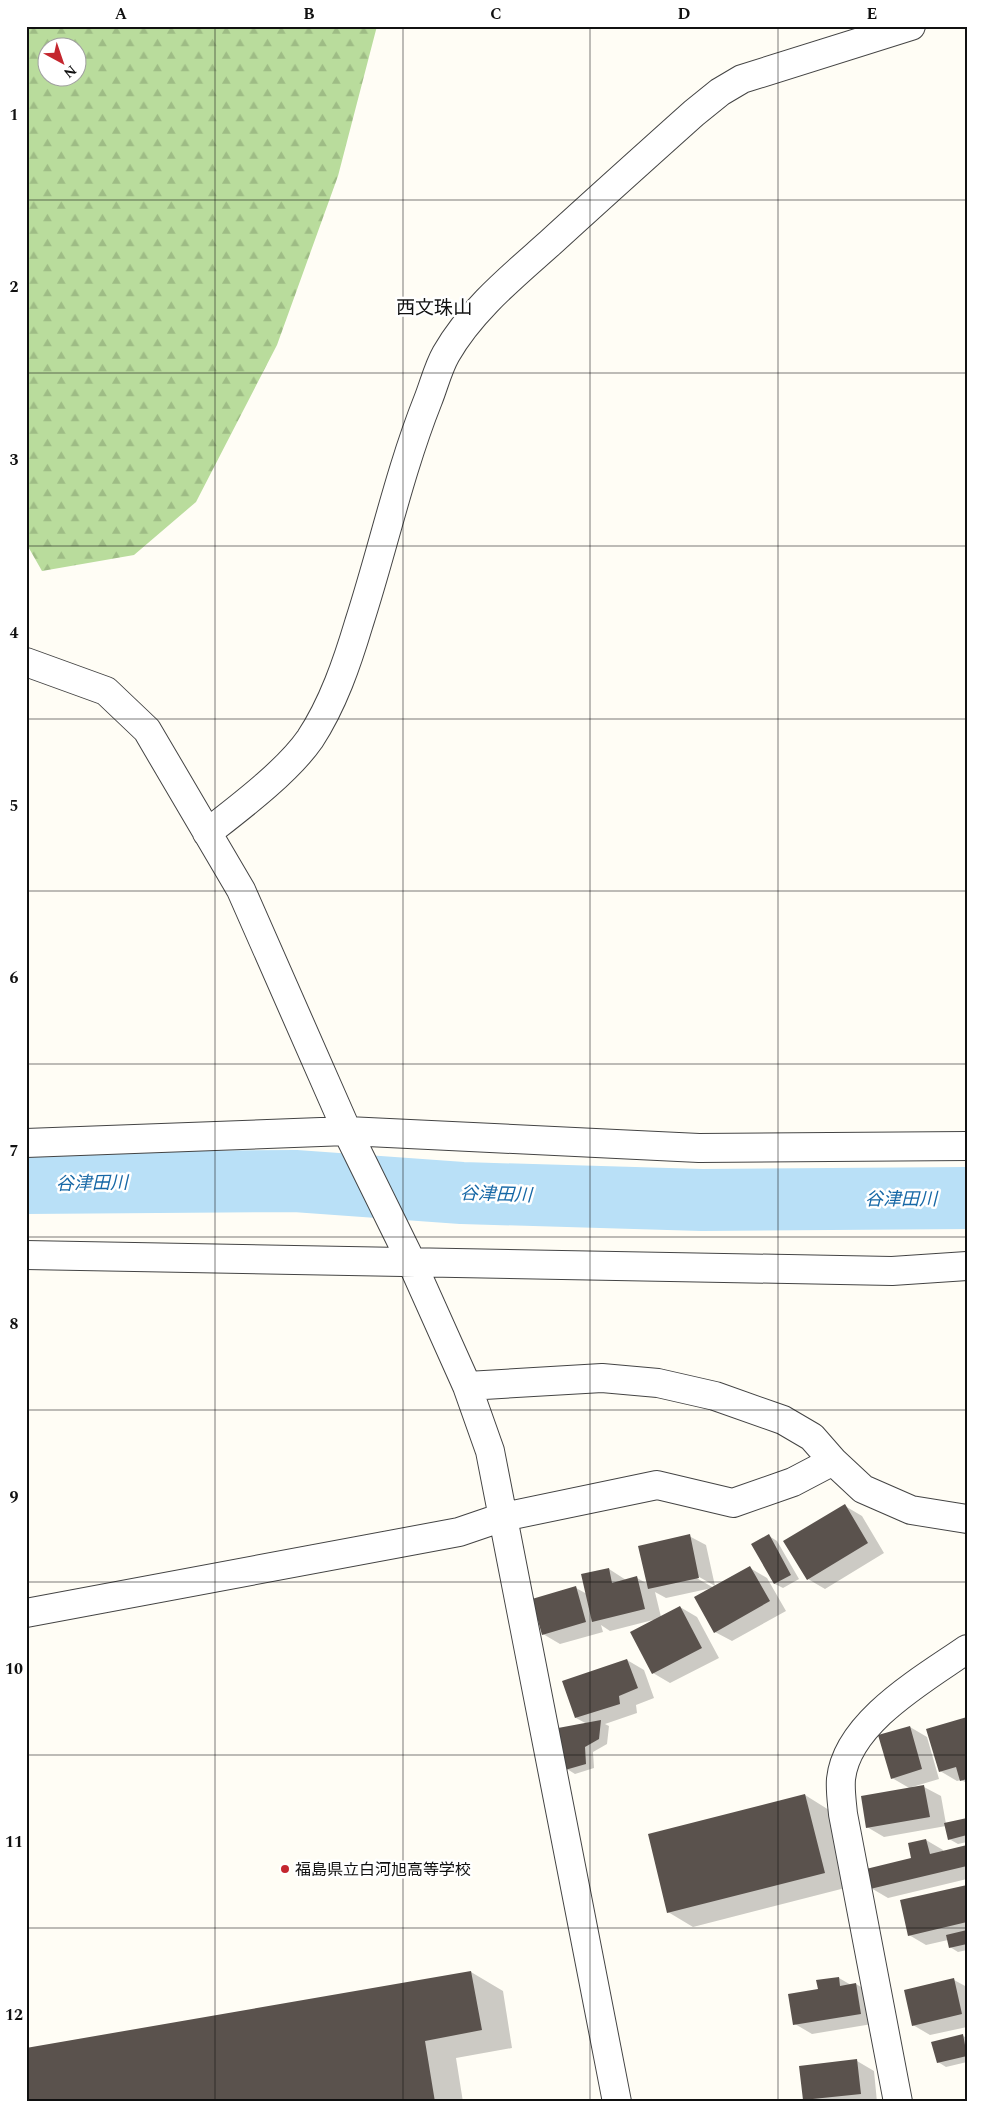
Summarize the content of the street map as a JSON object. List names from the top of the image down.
{
  "districts": ["西文珠山"],
  "water": ["谷津田川"],
  "places": ["福島県立白河旭高等学校"],
  "north": "bottom right",
  "grid": {
    "columns": [
      "A",
      "B",
      "C",
      "D",
      "E"
    ],
    "rows": [
      "1",
      "2",
      "3",
      "4",
      "5",
      "6",
      "7",
      "8",
      "9",
      "10",
      "11",
      "12"
    ]
  }
}
